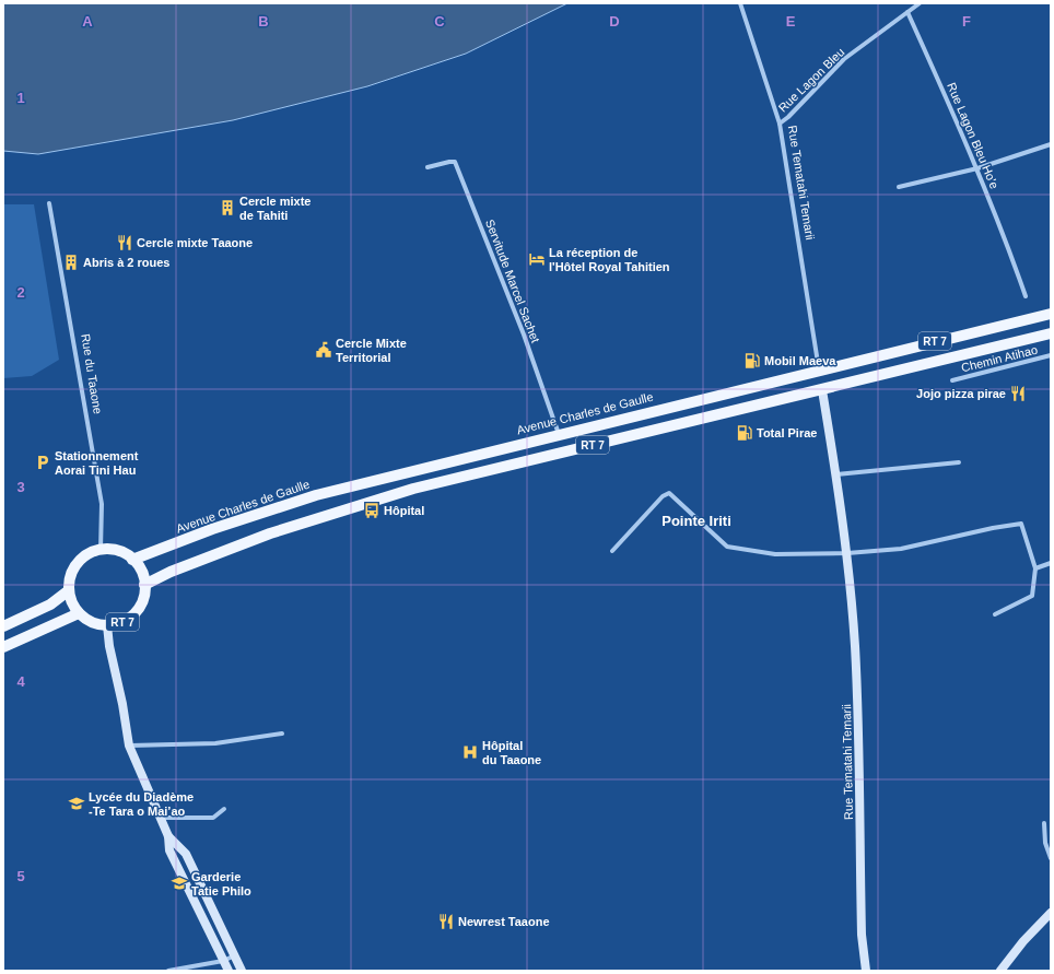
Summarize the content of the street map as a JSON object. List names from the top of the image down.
{
  "streets": {
    "main road": ["Rue Tematahi Temarii", "RT 7", "Avenue Charles de Gaulle"],
    "street": [
      "Rue Lagon Bleu",
      "Rue Lagon Bleu Ho'e",
      "Servitude Marcel Sachet",
      "Chemin Atihao",
      "Rue du Taaone"
    ]
  },
  "crossings": [
    ["Rue Lagon Bleu", "Rue Lagon Bleu Ho'e"],
    ["Rue Lagon Bleu", "Rue Tematahi Temarii"],
    ["Rue Tematahi Temarii", "RT 7"],
    ["Rue Tematahi Temarii", "Avenue Charles de Gaulle"],
    ["Servitude Marcel Sachet", "Avenue Charles de Gaulle"],
    ["RT 7", "Rue du Taaone"],
    ["RT 7", "Avenue Charles de Gaulle"],
    ["Rue du Taaone", "Avenue Charles de Gaulle"]
  ],
  "districts": ["Pointe Iriti"],
  "places": {
    "building": ["Cercle mixte de Tahiti", "Abris à 2 roues"],
    "restaurant": ["Cercle mixte Taaone", "Jojo pizza pirae", "Newrest Taaone"],
    "hotel": ["La réception de l'Hôtel Royal Tahitien"],
    "public building": ["Cercle Mixte Territorial"],
    "fuel station": ["Mobil Maeva", "Total Pirae"],
    "parking": ["Stationnement Aorai Tini Hau"],
    "bus stop": ["Hôpital"],
    "hospital": ["Hôpital du Taaone"],
    "school or university": ["Lycée du Diadème -Te Tara o Mai’ao", "Garderie Tatie Philo"]
  },
  "grid": {
    "columns": [
      "A",
      "B",
      "C",
      "D",
      "E",
      "F"
    ],
    "rows": [
      "1",
      "2",
      "3",
      "4",
      "5"
    ]
  }
}
